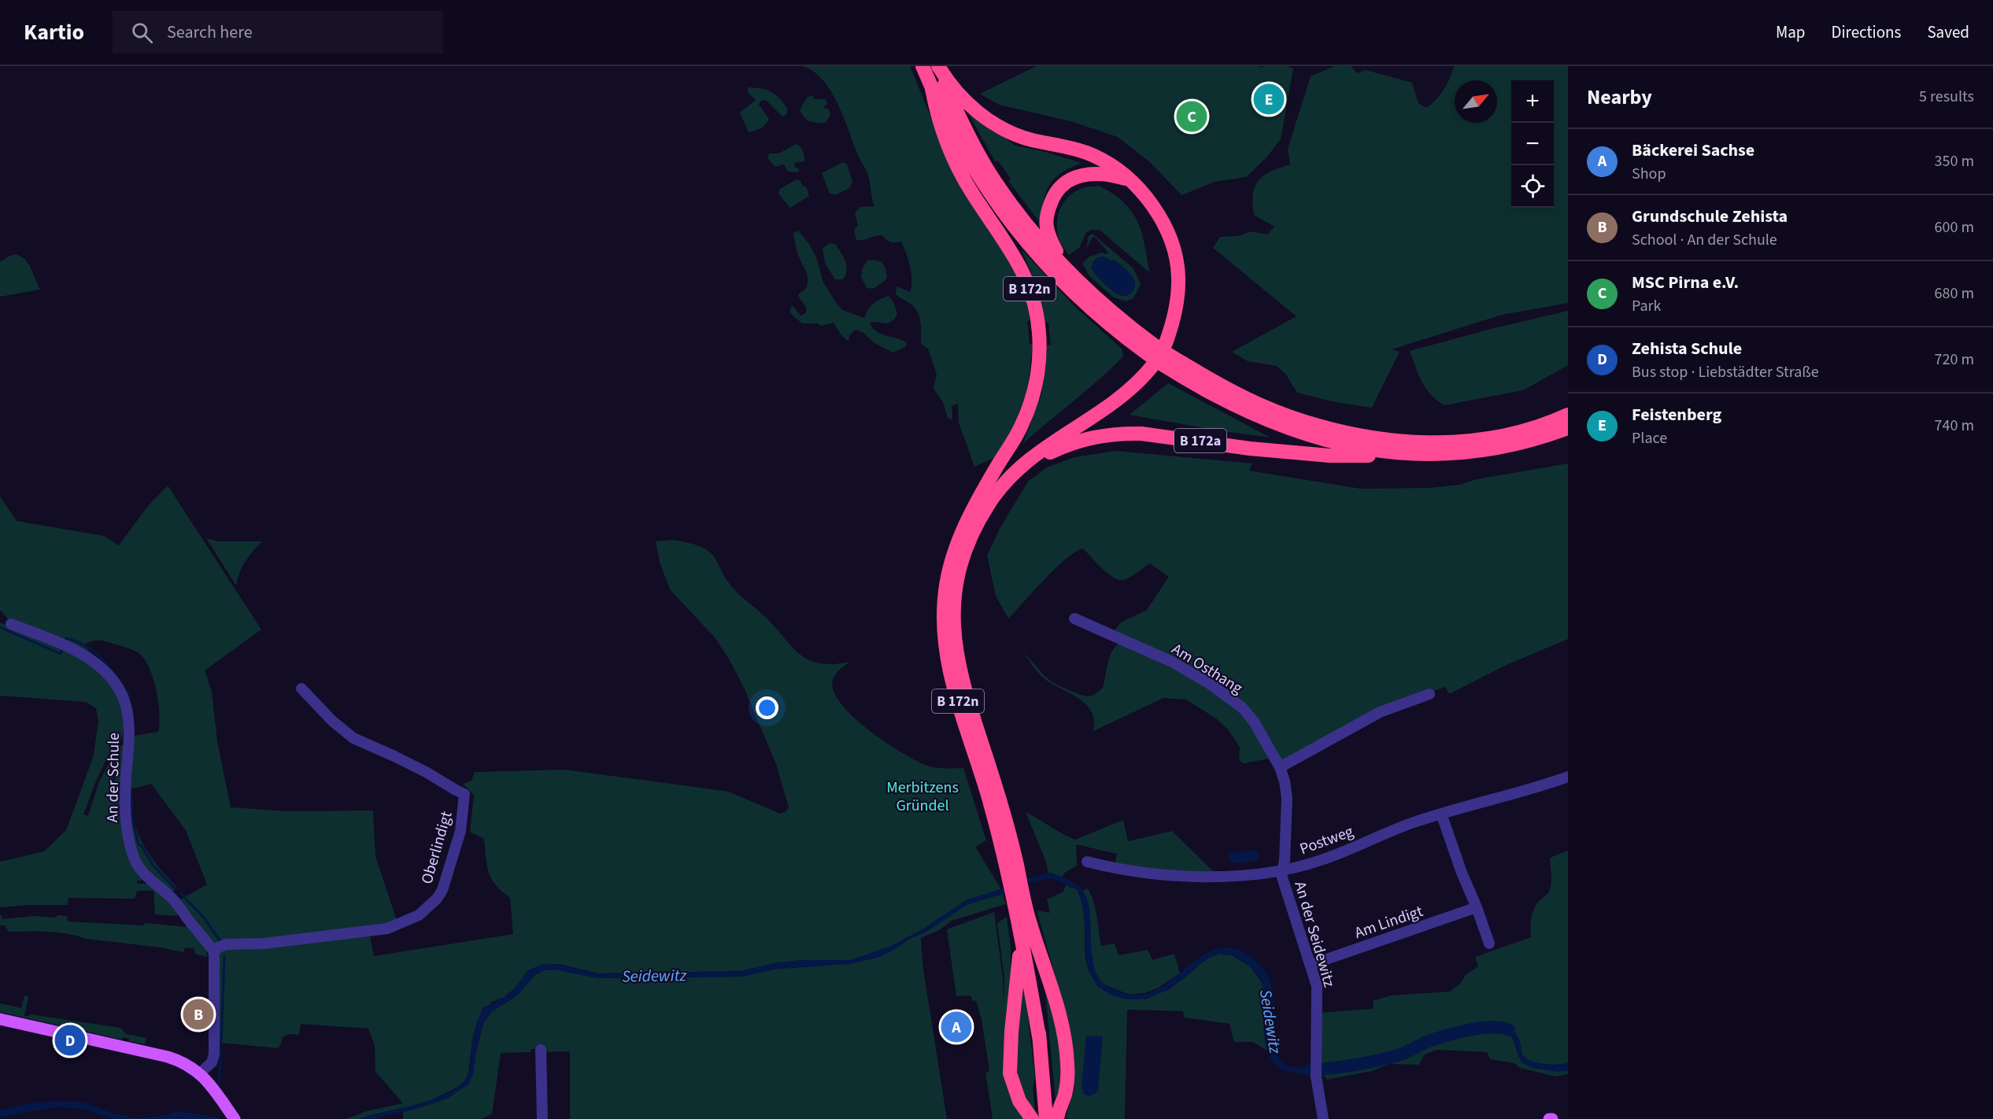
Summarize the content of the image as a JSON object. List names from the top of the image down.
{
  "streets": {
    "highway": ["B 172n", "B 172a"],
    "street": [
      "Am Osthang",
      "An der Schule",
      "Postweg",
      "Oberlindigt",
      "Am Lindigt",
      "An der Seidewitz"
    ]
  },
  "crossings": [
    ["B 172n", "B 172a"],
    ["Am Osthang", "Postweg"],
    ["Am Osthang", "An der Seidewitz"],
    ["An der Schule", "Oberlindigt"],
    ["Postweg", "An der Seidewitz"],
    ["Am Lindigt", "An der Seidewitz"]
  ],
  "water": ["Seidewitz"],
  "parks": ["Merbitzens Gründel"],
  "north": "top right",
  "page": {
    "header": "Kartio",
    "search": "Search here",
    "nav": ["Map", "Directions", "Saved"],
    "heading": ["Nearby", "5 results"],
    "map_buttons": ["+", "−"],
    "pins": [
      "E",
      "C",
      "B",
      "A",
      "D"
    ],
    "list": [
      {
        "mark": "A",
        "name": "Bäckerei Sachse",
        "note": "Shop",
        "value": "350 m"
      },
      {
        "mark": "B",
        "name": "Grundschule Zehista",
        "note": "School · An der Schule",
        "value": "600 m"
      },
      {
        "mark": "C",
        "name": "MSC Pirna e.V.",
        "note": "Park",
        "value": "680 m"
      },
      {
        "mark": "D",
        "name": "Zehista Schule",
        "note": "Bus stop · Liebstädter Straße",
        "value": "720 m"
      },
      {
        "mark": "E",
        "name": "Feistenberg",
        "note": "Place",
        "value": "740 m"
      }
    ]
  }
}
